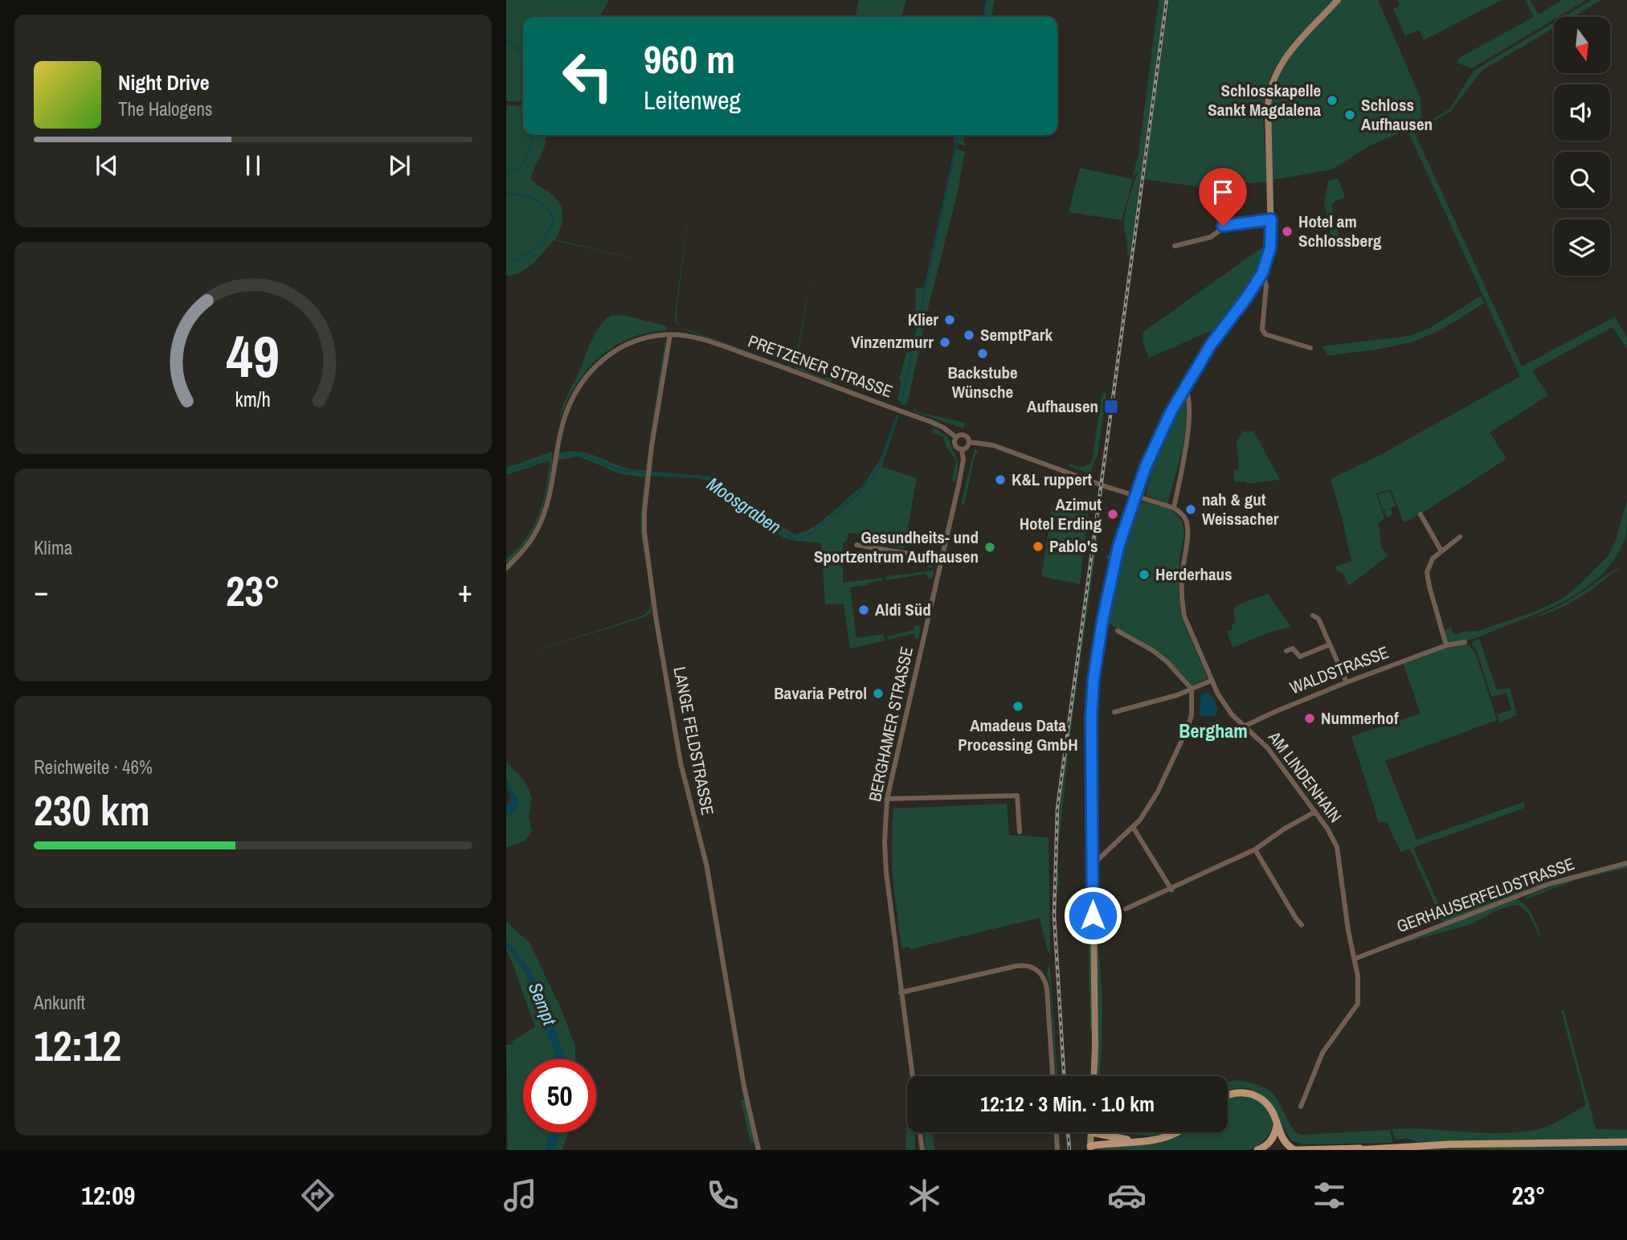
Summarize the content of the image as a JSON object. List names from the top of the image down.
{
  "streets": {
    "street": [
      "PRETZENER STRASSE",
      "WALDSTRASSE",
      "BERGHAMER STRASSE",
      "LANGE FELDSTRASSE",
      "AM LINDENHAIN",
      "GERHAUSERFELDSTRASSE"
    ]
  },
  "crossings": [
    ["PRETZENER STRASSE", "BERGHAMER STRASSE"],
    ["PRETZENER STRASSE", "LANGE FELDSTRASSE"],
    ["WALDSTRASSE", "AM LINDENHAIN"],
    ["AM LINDENHAIN", "GERHAUSERFELDSTRASSE"]
  ],
  "districts": ["Bergham"],
  "water": ["Moosgraben", "Sempt"],
  "places": {
    "other": [
      "Schlosskapelle Sankt Magdalena",
      "Schloss Aufhausen",
      "Hotel am Schlossberg",
      "Klier",
      "SemptPark",
      "Vinzenzmurr",
      "Backstube Wünsche",
      "K&L ruppert",
      "nah & gut Weissacher",
      "Azimut Hotel Erding",
      "Pablo's",
      "Gesundheits- und Sportzentrum Aufhausen",
      "Herderhaus",
      "Aldi Süd",
      "Bavaria Petrol",
      "Amadeus Data Processing GmbH",
      "Nummerhof"
    ],
    "transit": ["Aufhausen"]
  },
  "north": "bottom",
  "page": {
    "turn": ["960 m", "Leitenweg"],
    "song": ["Night Drive", "The Halogens"],
    "tile": [
      "Klima",
      ["Reichweite · 46%", "230 km"],
      ["Ankunft", "12:12"]
    ],
    "heat": ["−", "23°", "+"],
    "limit": "50",
    "trip": "12:12 · 3 Min. · 1.0 km",
    "tabs": ["12:09", "23°"],
    "gauge": ["49", "km/h"]
  }
}
